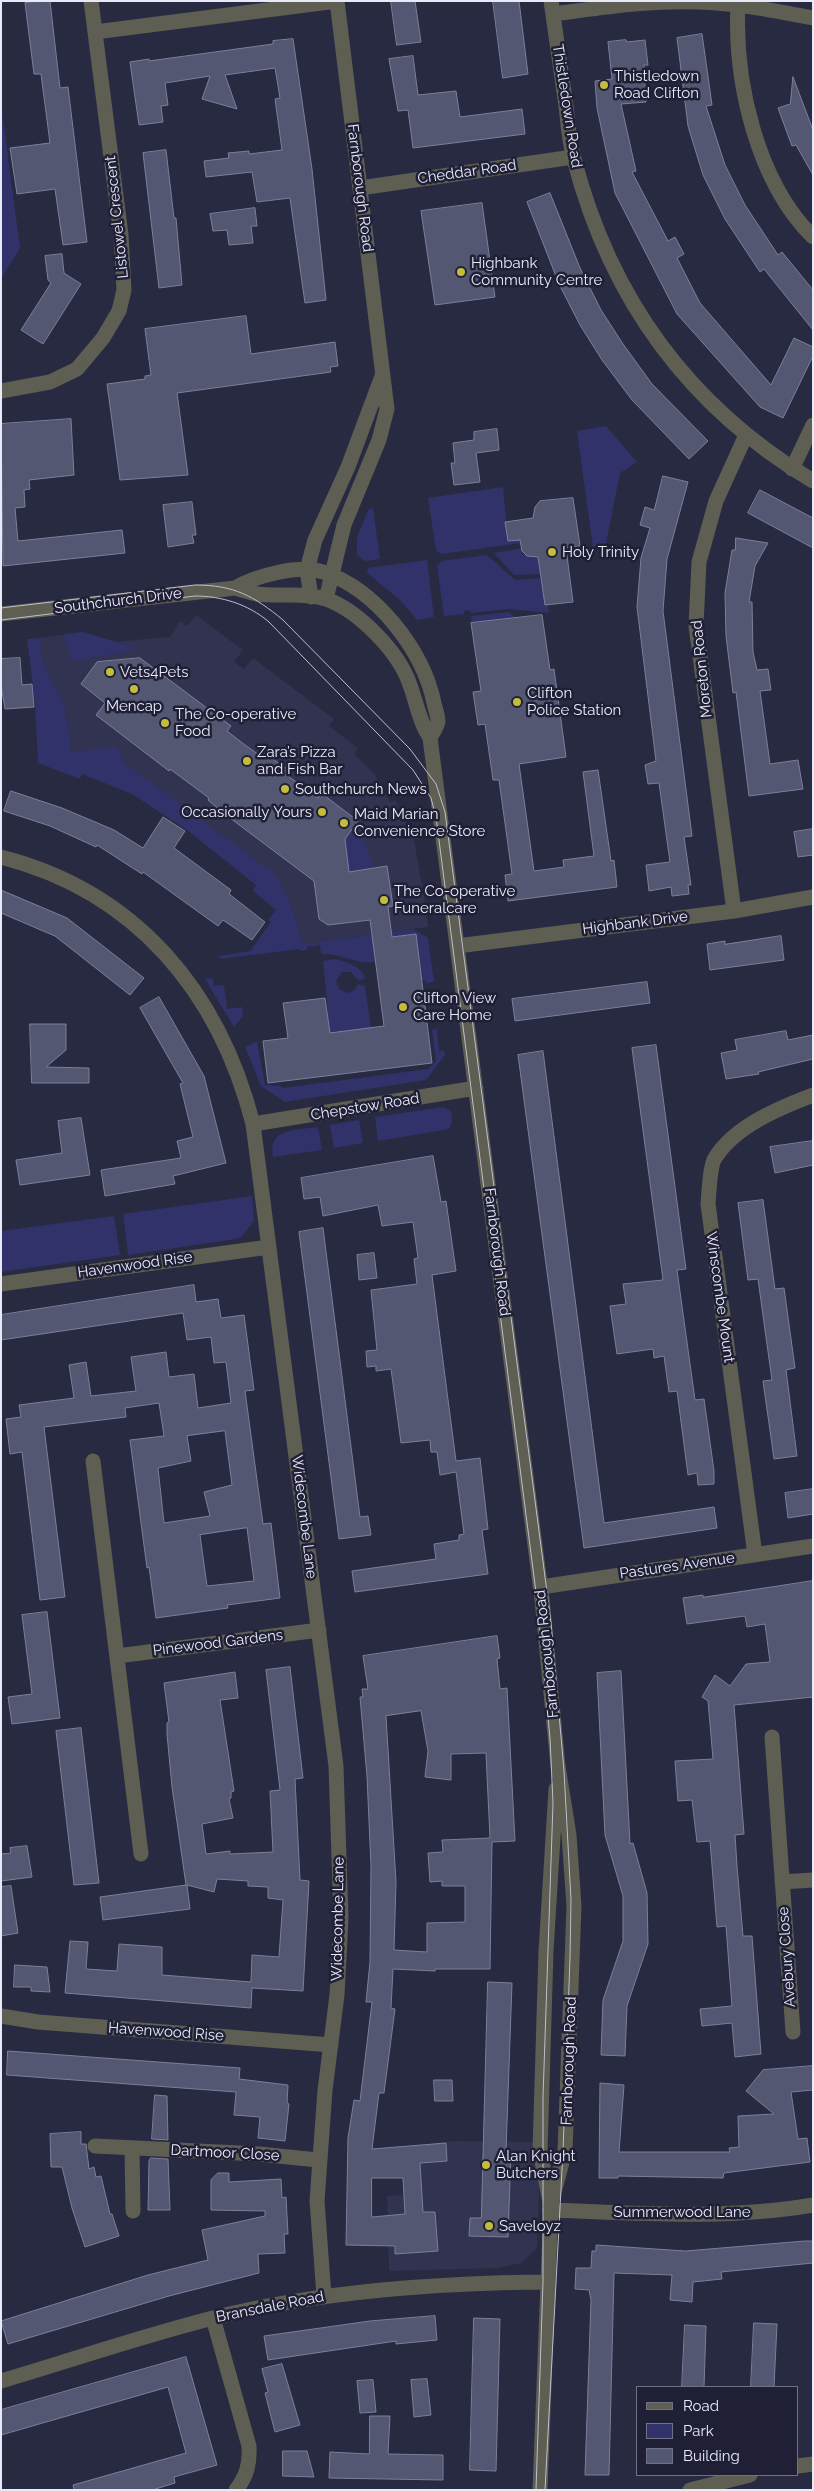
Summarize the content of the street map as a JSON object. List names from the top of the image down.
{
  "streets": {
    "street": [
      "Thistledown Road",
      "Cheddar Road",
      "Farnborough Road",
      "Listowel Crescent",
      "Southchurch Drive",
      "Moreton Road",
      "Highbank Drive",
      "Chepstow Road",
      "Havenwood Rise",
      "Winscombe Mount",
      "Widecombe Lane",
      "Pastures Avenue",
      "Pinewood Gardens",
      "Avebury Close",
      "Dartmoor Close",
      "Summerwood Lane",
      "Bransdale Road"
    ]
  },
  "crossings": [
    ["Thistledown Road", "Cheddar Road"],
    ["Thistledown Road", "Moreton Road"],
    ["Cheddar Road", "Farnborough Road"],
    ["Farnborough Road", "Southchurch Drive"],
    ["Farnborough Road", "Highbank Drive"],
    ["Farnborough Road", "Chepstow Road"],
    ["Farnborough Road", "Pastures Avenue"],
    ["Farnborough Road", "Summerwood Lane"],
    ["Farnborough Road", "Bransdale Road"],
    ["Moreton Road", "Highbank Drive"],
    ["Chepstow Road", "Widecombe Lane"],
    ["Havenwood Rise", "Widecombe Lane"],
    ["Winscombe Mount", "Pastures Avenue"],
    ["Widecombe Lane", "Pinewood Gardens"],
    ["Widecombe Lane", "Dartmoor Close"],
    ["Widecombe Lane", "Bransdale Road"]
  ],
  "places": [
    "Thistledown Road Clifton",
    "Highbank Community Centre",
    "Holy Trinity",
    "Vets4Pets",
    "Mencap",
    "Clifton Police Station",
    "The Co-operative Food",
    "Zara’s Pizza and Fish Bar",
    "Southchurch News",
    "Occasionally Yours",
    "Maid Marian Convenience Store",
    "The Co-operative Funeralcare",
    "Clifton View Care Home",
    "Alan Knight Butchers",
    "Saveloyz"
  ],
  "legend": ["Road", "Park", "Building"]
}
